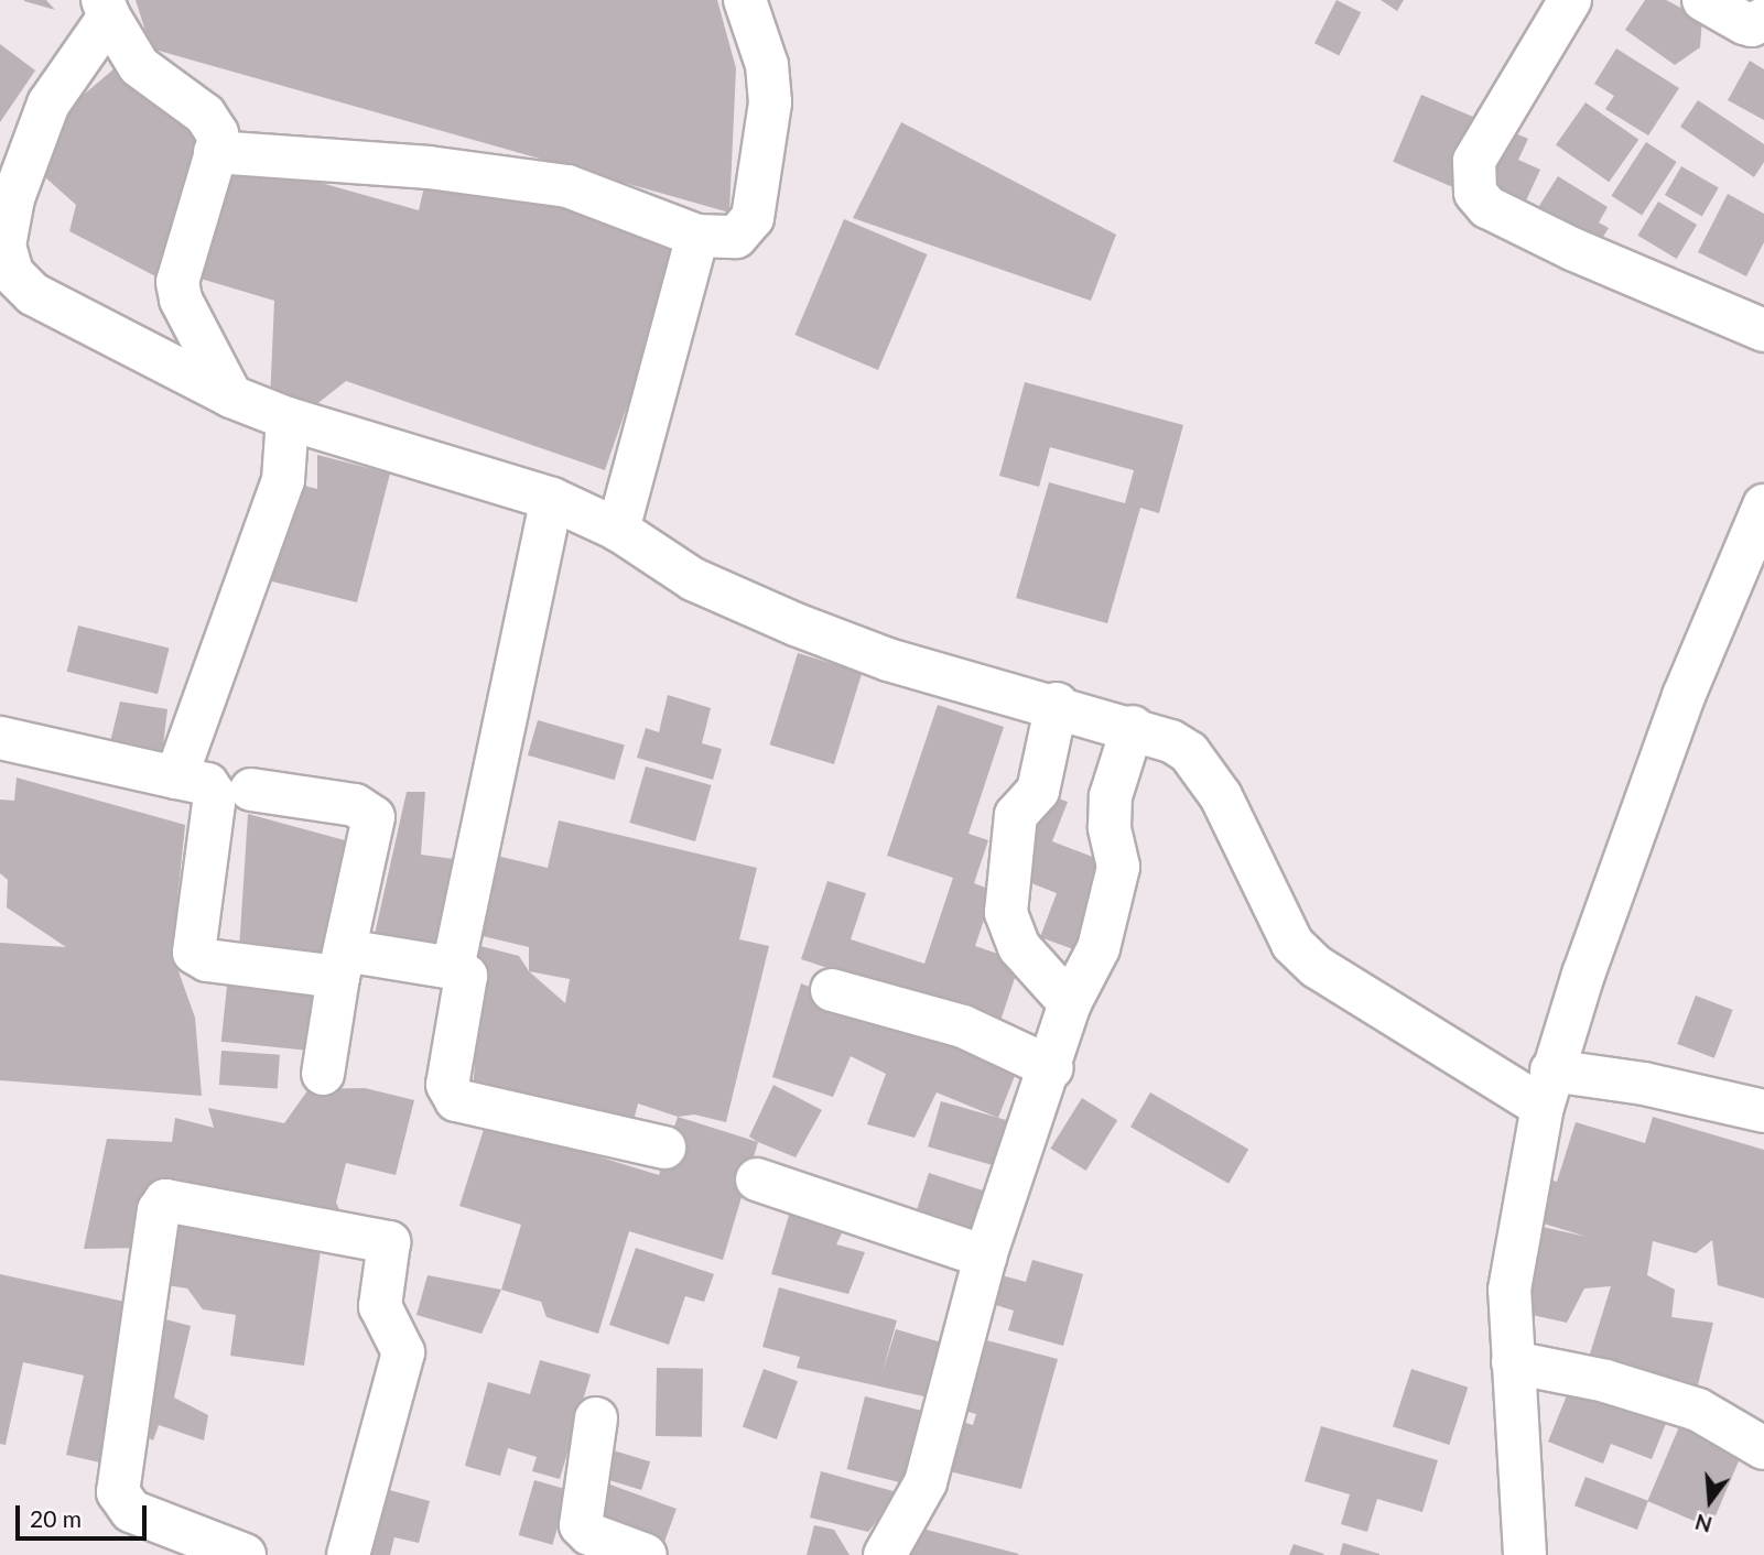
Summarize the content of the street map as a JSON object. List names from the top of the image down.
{
  "scale_bar": "20 m",
  "north": "bottom"
}
